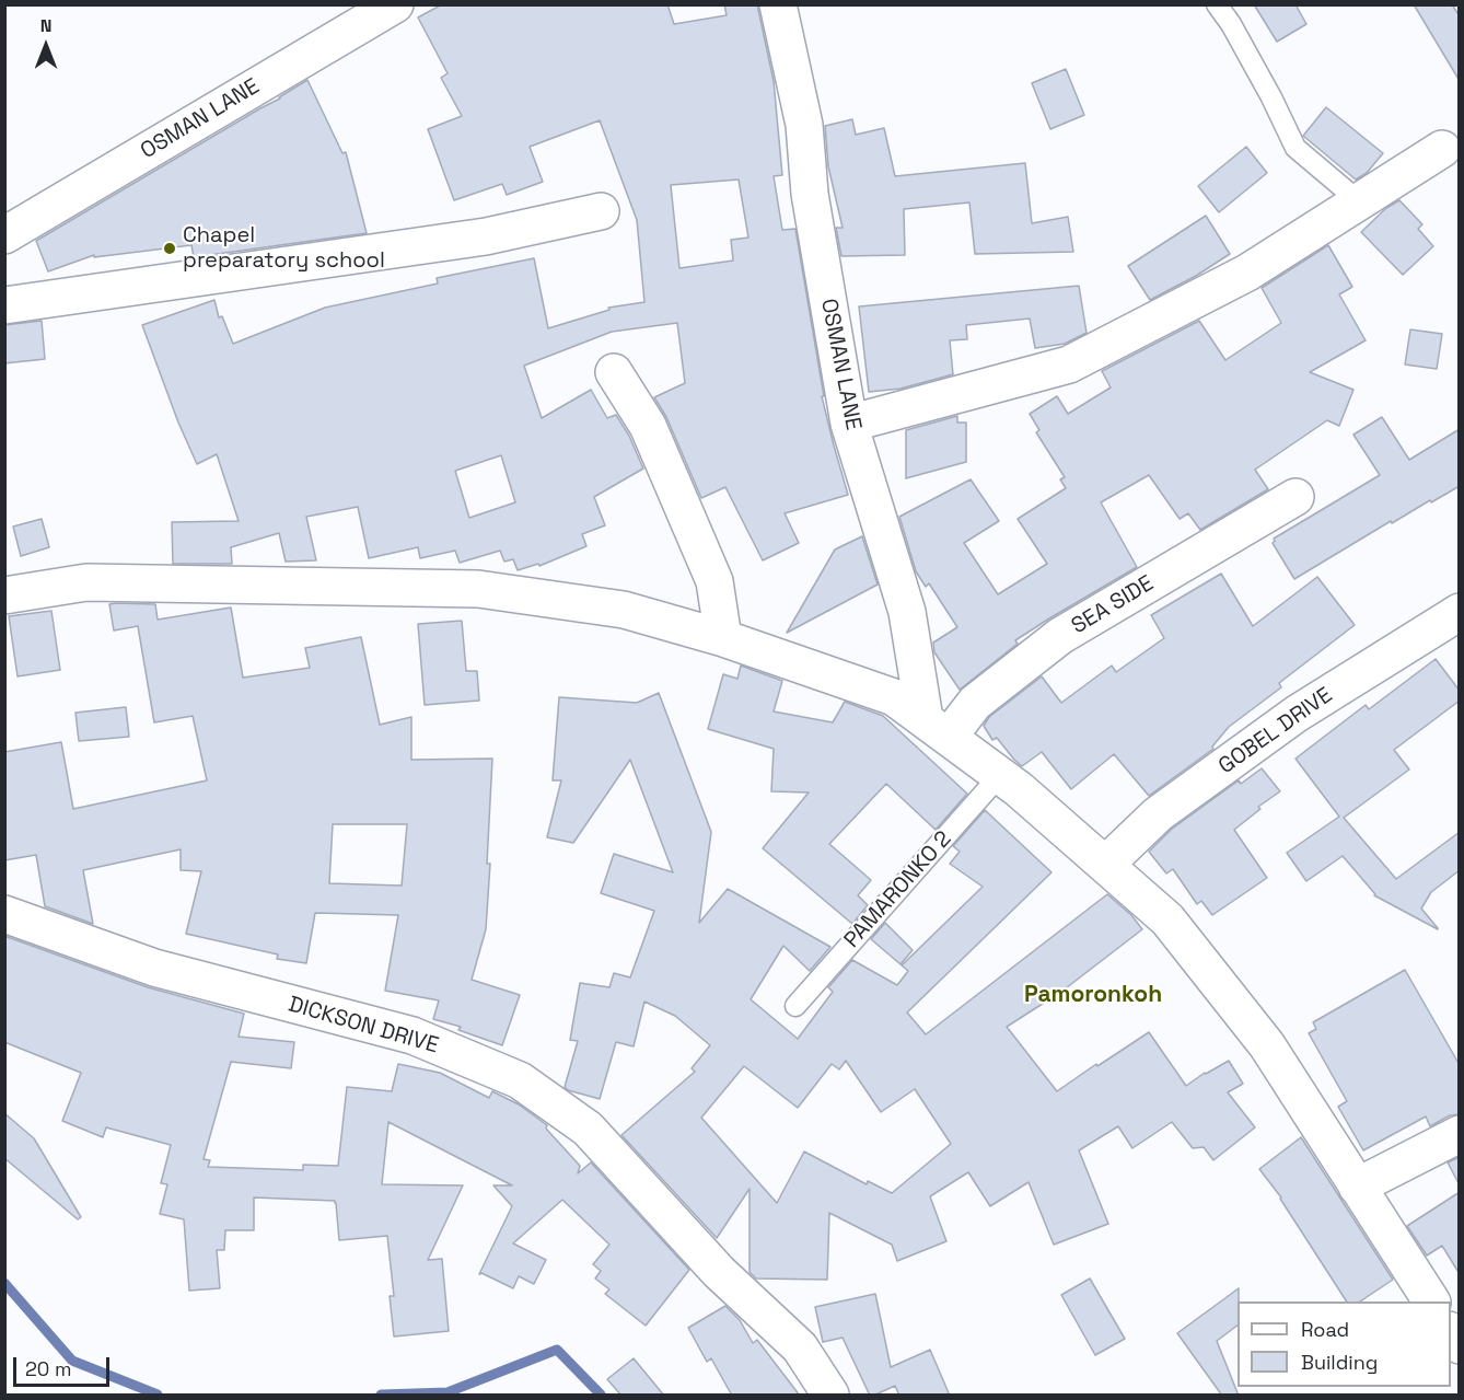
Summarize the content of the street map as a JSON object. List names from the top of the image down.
{
  "streets": {
    "street": [
      "OSMAN LANE",
      "SEA SIDE",
      "GOBEL DRIVE",
      "DICKSON DRIVE"
    ],
    "lane": ["PAMARONKO 2"]
  },
  "crossings": [
    ["OSMAN LANE", "SEA SIDE"]
  ],
  "districts": ["Pamoronkoh"],
  "places": ["Chapel preparatory school"],
  "legend": ["Road", "Building"],
  "scale_bar": "20 m",
  "north": "top"
}
